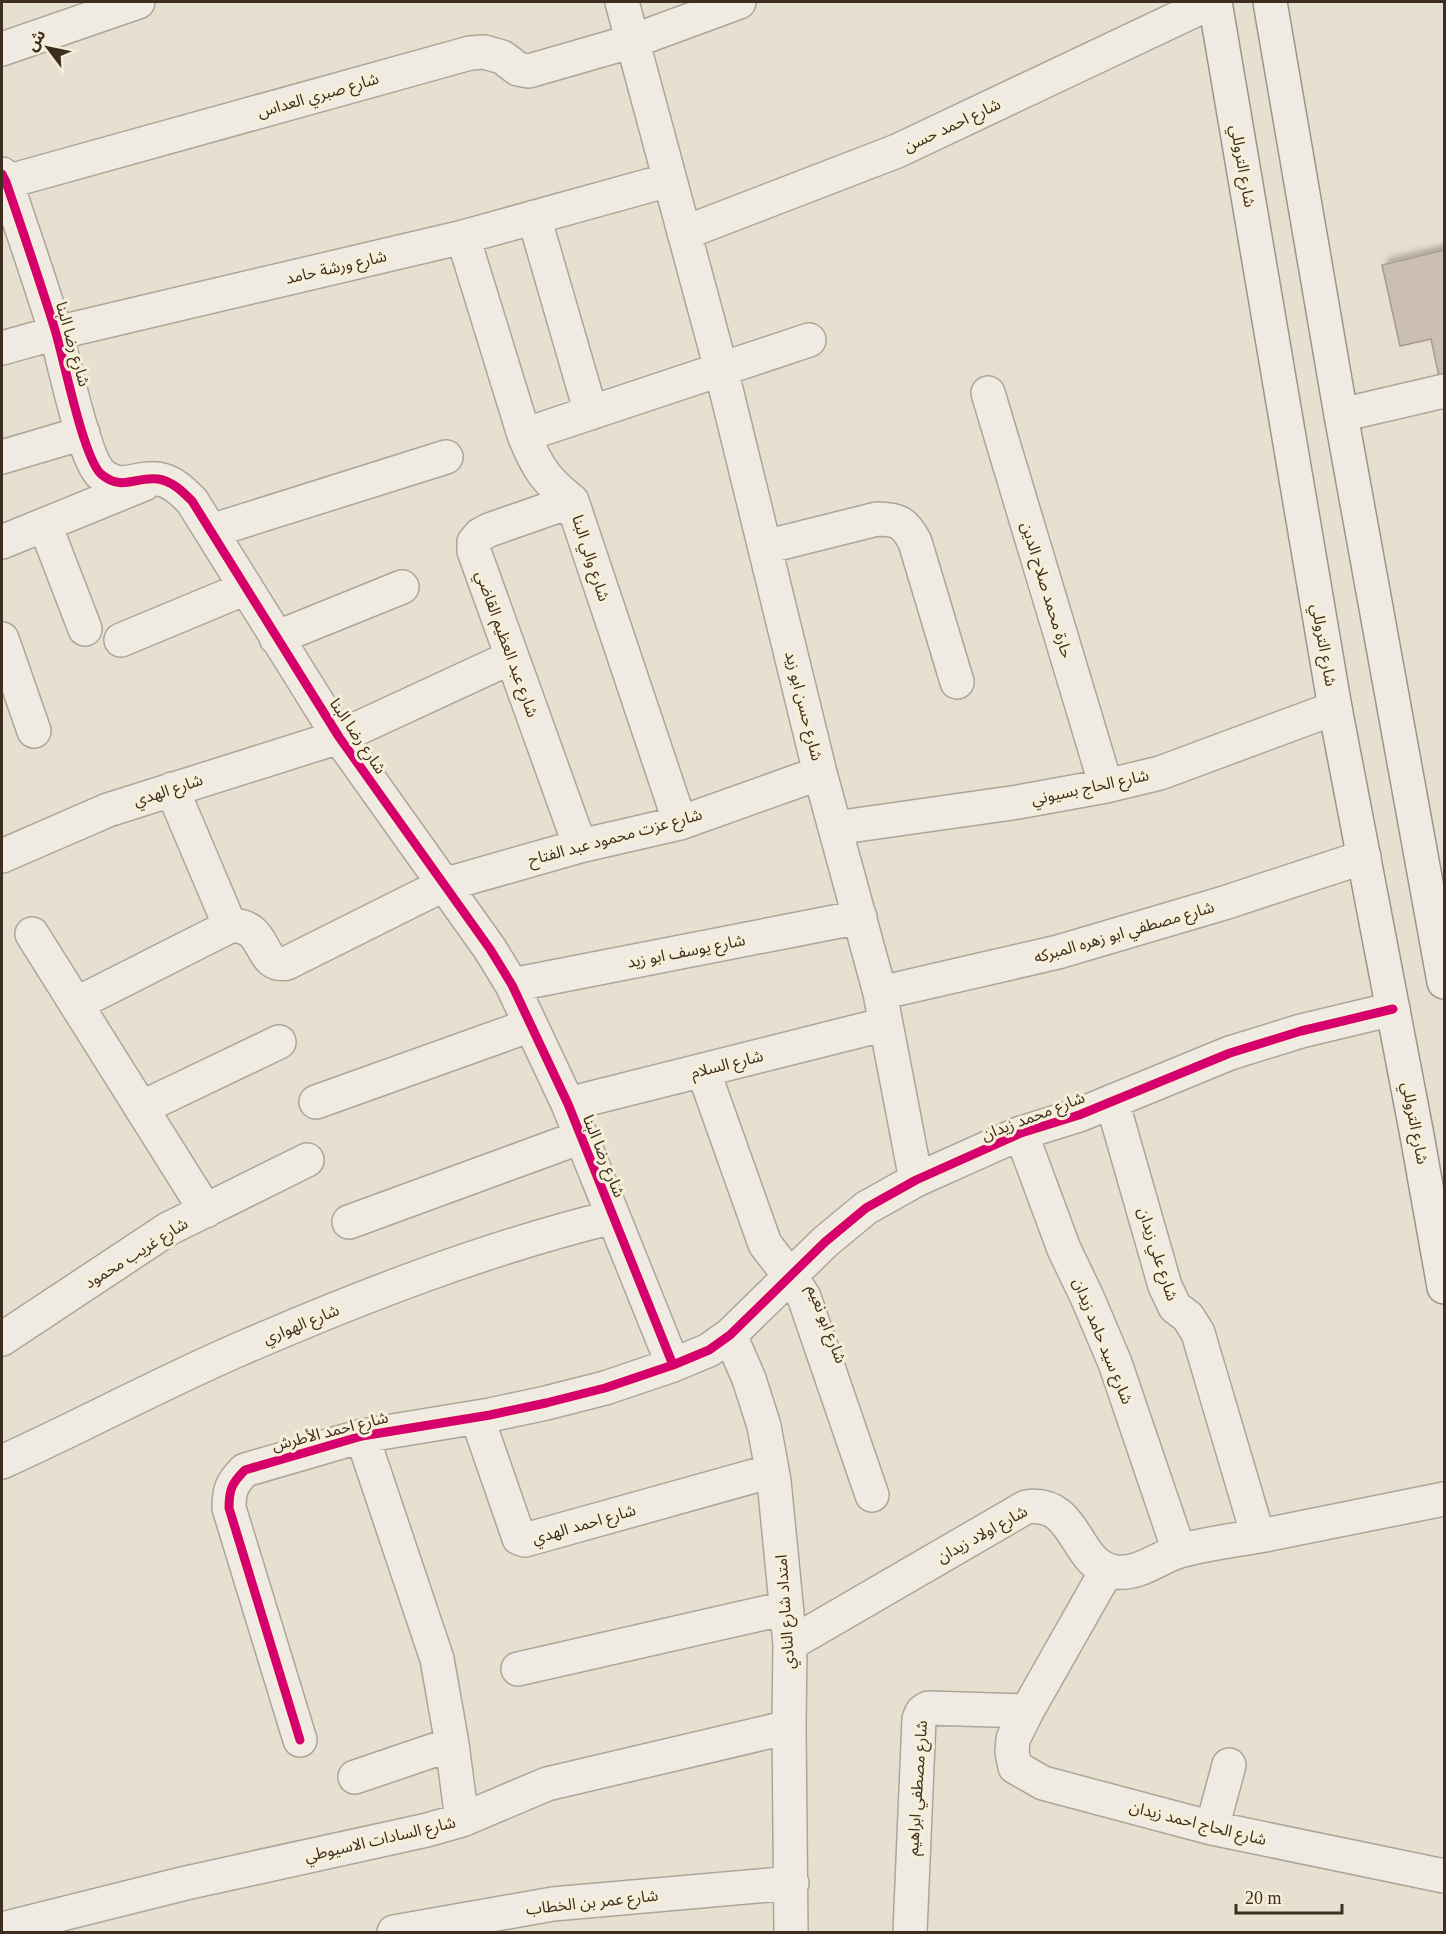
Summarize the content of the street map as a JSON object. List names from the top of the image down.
{
  "streets": {
    "street": [
      "شارع صبري العداس",
      "شارع احمد حسن",
      "شارع التروللي",
      "شارع ورشة حامد",
      "شارع رضا البنا",
      "شارع والي البنا",
      "حارة محمد صلاح الدين",
      "شارع عبد العظيم القاضي",
      "شارع حسن ابو زيد",
      "شارع الحاج بسيوني",
      "شارع الهدي",
      "شارع عزت محمود عبد الفتاح",
      "شارع مصطفي ابو زهره المبركه",
      "شارع يوسف ابو زيد",
      "شارع السلام",
      "شارع محمد زيدان",
      "شارع غريب محمود",
      "شارع علي زيدان",
      "شارع الهواري",
      "شارع ابو نعيم",
      "شارع سيد حامد زيدان",
      "شارع احمد الأطرش",
      "شارع احمد الهدي",
      "شارع اولاد زيدان",
      "امتداد شارع النادي",
      "شارع مصطفي ابراهيم",
      "شارع الحاج احمد زيدان",
      "شارع السادات الاسيوطي",
      "شارع عمر بن الخطاب"
    ]
  },
  "crossings": [
    ["شارع صبري العداس", "شارع رضا البنا"],
    ["شارع صبري العداس", "شارع حسن ابو زيد"],
    ["شارع احمد حسن", "شارع التروللي"],
    ["شارع احمد حسن", "شارع حسن ابو زيد"],
    ["شارع التروللي", "شارع الحاج بسيوني"],
    ["شارع التروللي", "شارع مصطفي ابو زهره المبركه"],
    ["شارع التروللي", "شارع محمد زيدان"],
    ["شارع ورشة حامد", "شارع رضا البنا"],
    ["شارع ورشة حامد", "شارع والي البنا"],
    ["شارع ورشة حامد", "شارع حسن ابو زيد"],
    ["شارع رضا البنا", "شارع الهدي"],
    ["شارع رضا البنا", "شارع عزت محمود عبد الفتاح"],
    ["شارع رضا البنا", "شارع يوسف ابو زيد"],
    ["شارع رضا البنا", "شارع السلام"],
    ["شارع رضا البنا", "شارع الهواري"],
    ["شارع رضا البنا", "شارع احمد الأطرش"],
    ["شارع والي البنا", "شارع عبد العظيم القاضي"],
    ["شارع والي البنا", "شارع عزت محمود عبد الفتاح"],
    ["حارة محمد صلاح الدين", "شارع الحاج بسيوني"],
    ["شارع عبد العظيم القاضي", "شارع الهدي"],
    ["شارع عبد العظيم القاضي", "شارع عزت محمود عبد الفتاح"],
    ["شارع حسن ابو زيد", "شارع الحاج بسيوني"],
    ["شارع حسن ابو زيد", "شارع عزت محمود عبد الفتاح"],
    ["شارع حسن ابو زيد", "شارع مصطفي ابو زهره المبركه"],
    ["شارع حسن ابو زيد", "شارع يوسف ابو زيد"],
    ["شارع حسن ابو زيد", "شارع السلام"],
    ["شارع حسن ابو زيد", "شارع محمد زيدان"],
    ["شارع مصطفي ابو زهره المبركه", "شارع السلام"],
    ["شارع السلام", "شارع ابو نعيم"],
    ["شارع محمد زيدان", "شارع علي زيدان"],
    ["شارع محمد زيدان", "شارع ابو نعيم"],
    ["شارع محمد زيدان", "شارع سيد حامد زيدان"],
    ["شارع محمد زيدان", "شارع احمد الأطرش"],
    ["شارع محمد زيدان", "امتداد شارع النادي"],
    ["شارع احمد الأطرش", "شارع احمد الهدي"],
    ["شارع احمد الأطرش", "امتداد شارع النادي"],
    ["شارع احمد الهدي", "امتداد شارع النادي"],
    ["شارع اولاد زيدان", "امتداد شارع النادي"],
    ["شارع اولاد زيدان", "شارع الحاج احمد زيدان"],
    ["امتداد شارع النادي", "شارع السادات الاسيوطي"],
    ["امتداد شارع النادي", "شارع عمر بن الخطاب"],
    ["شارع مصطفي ابراهيم", "شارع الحاج احمد زيدان"]
  ],
  "scale_bar": "20 m",
  "north": "top left"
}
